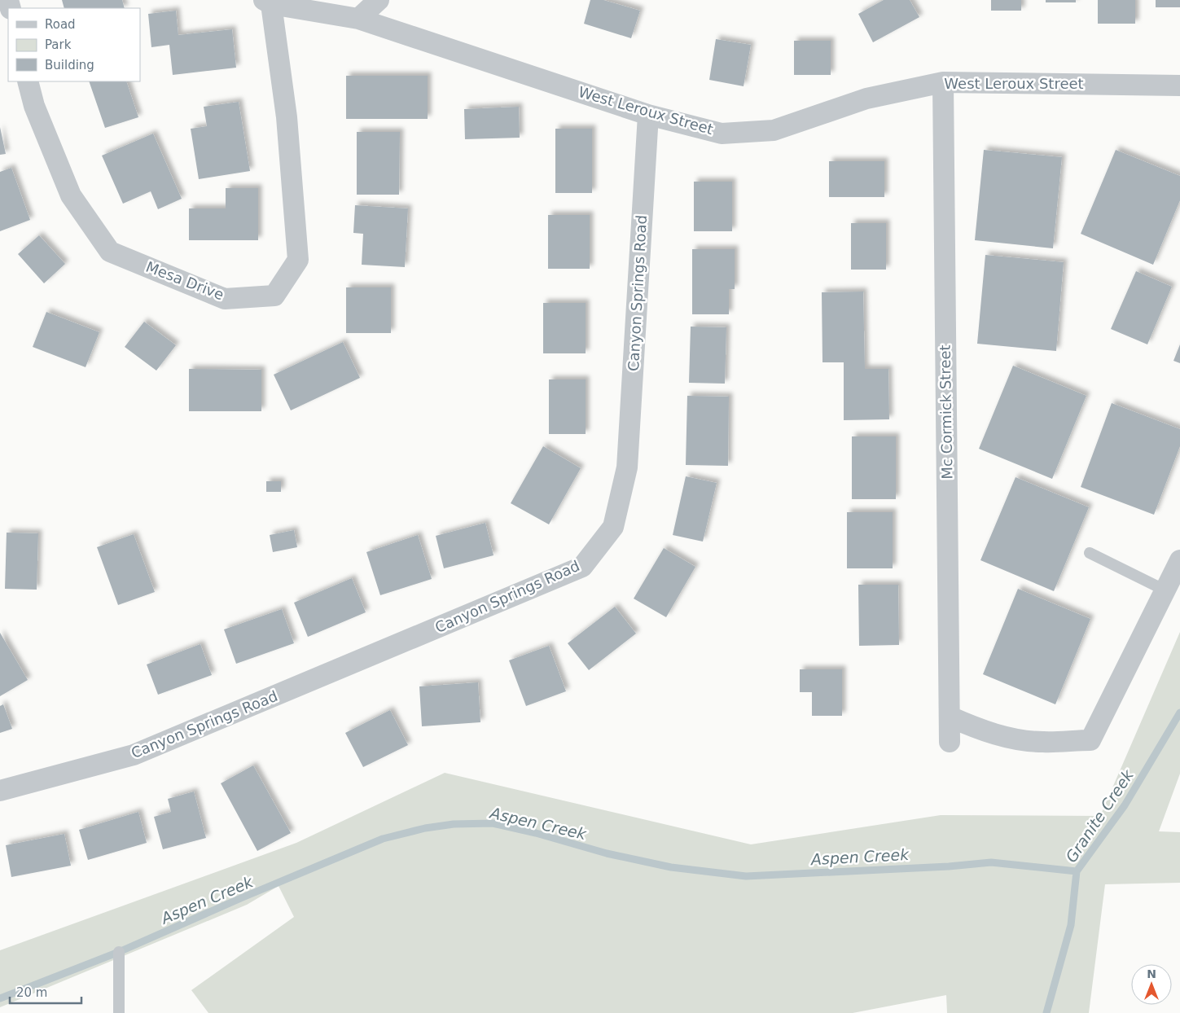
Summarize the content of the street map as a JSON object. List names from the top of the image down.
{
  "streets": {
    "street": [
      "West Leroux Street",
      "Mesa Drive",
      "Canyon Springs Road",
      "Mc Cormick Street"
    ]
  },
  "crossings": [
    ["West Leroux Street", "Mesa Drive"],
    ["West Leroux Street", "Canyon Springs Road"],
    ["West Leroux Street", "Mc Cormick Street"]
  ],
  "water": ["Granite Creek", "Aspen Creek"],
  "legend": ["Road", "Park", "Building"],
  "scale_bar": "20 m",
  "north": "top"
}
